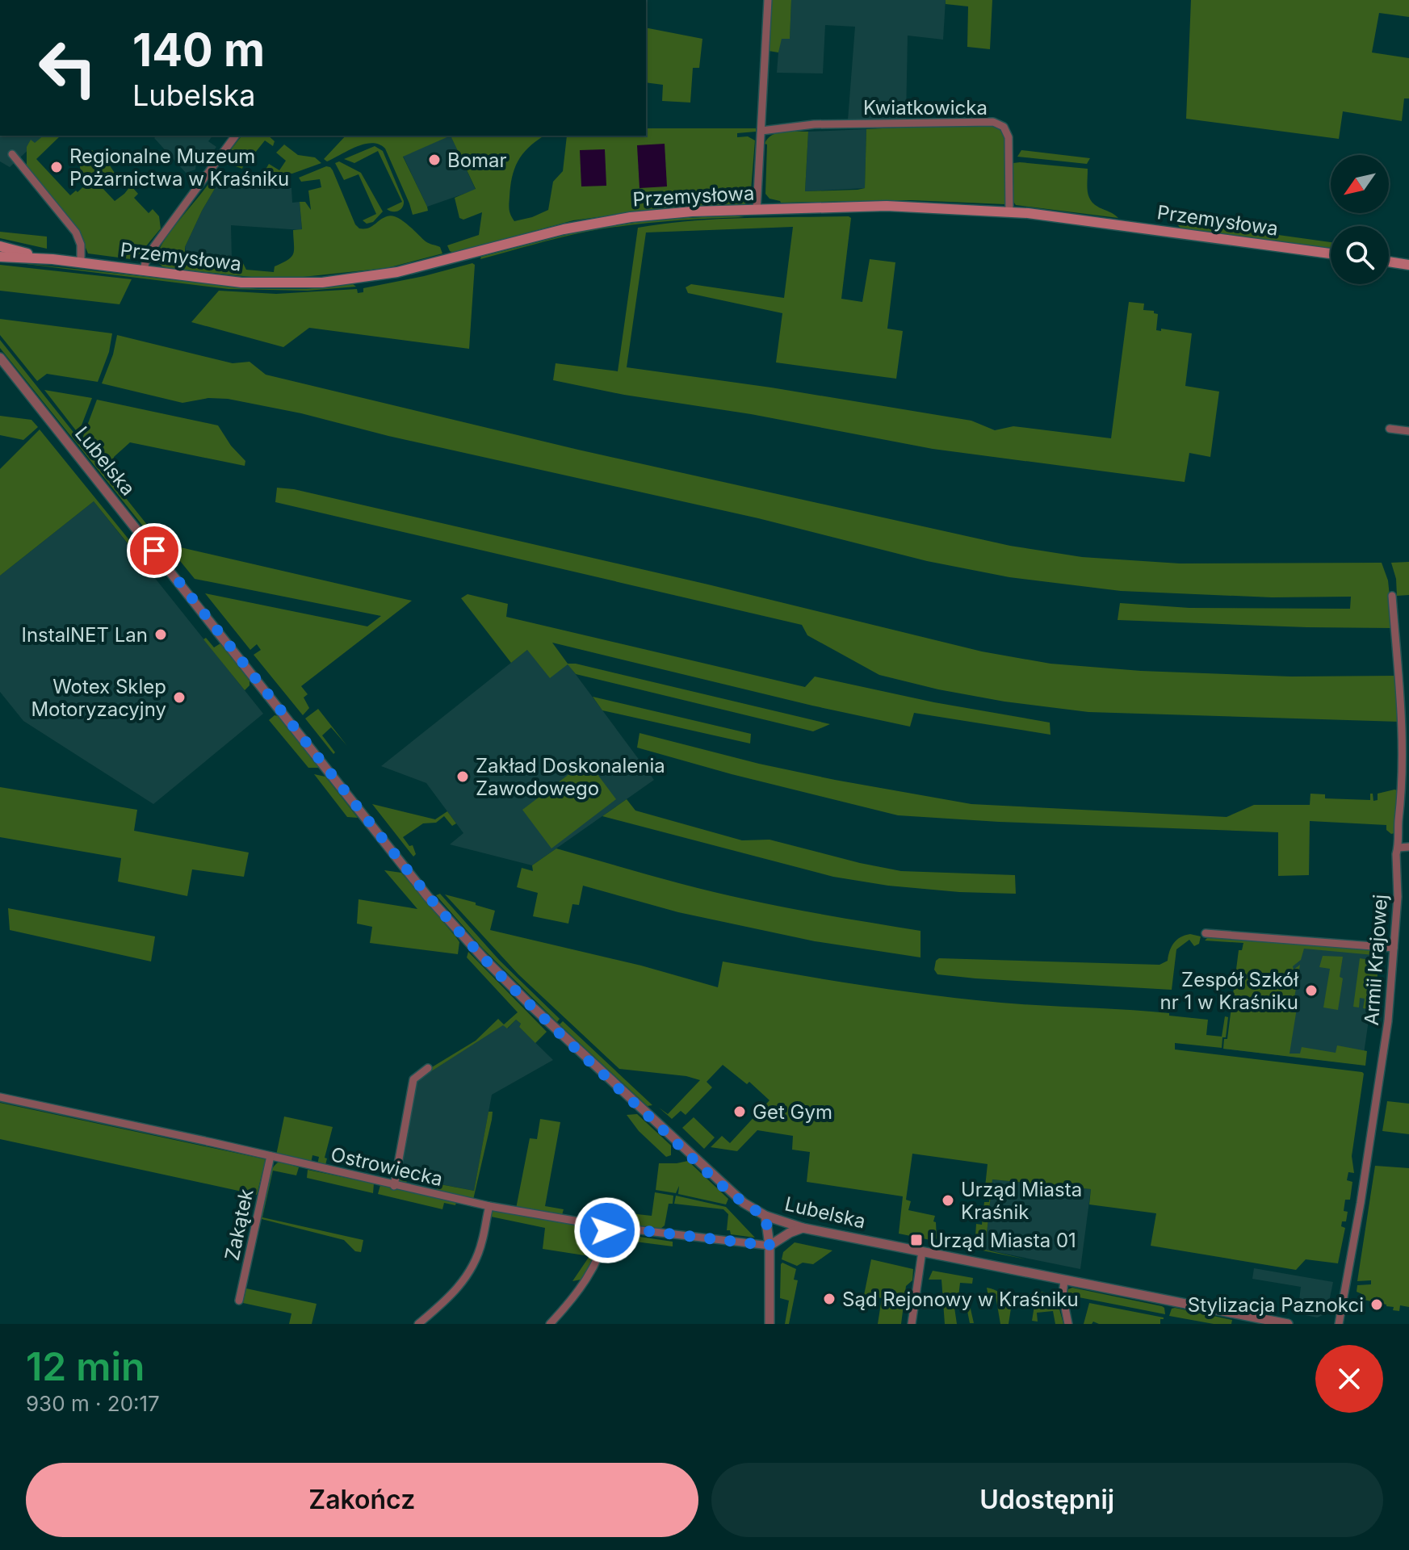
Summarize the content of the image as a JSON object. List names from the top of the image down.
{
  "streets": {
    "main road": ["Przemysłowa"],
    "street": [
      "Kwiatkowicka",
      "Lubelska",
      "Armii Krajowej",
      "Ostrowiecka",
      "Zakątek"
    ]
  },
  "crossings": [
    ["Kwiatkowicka", "Przemysłowa"],
    ["Ostrowiecka", "Zakątek"]
  ],
  "places": {
    "other": [
      "Bomar",
      "Regionalne Muzeum Pożarnictwa w Kraśniku",
      "InstalNET Lan",
      "Wotex Sklep Motoryzacyjny",
      "Zakład Doskonalenia Zawodowego",
      "Zespół Szkół nr 1 w Kraśniku",
      "Get Gym",
      "Urząd Miasta Kraśnik",
      "Sąd Rejonowy w Kraśniku",
      "Stylizacja Paznokci"
    ],
    "transit": ["Urząd Miasta 01"]
  },
  "north": "bottom left",
  "page": {
    "turn": ["140 m", "Lubelska"],
    "heading": ["12 min", "930 m · 20:17"],
    "buttons": ["Zakończ", "Udostępnij"]
  }
}
